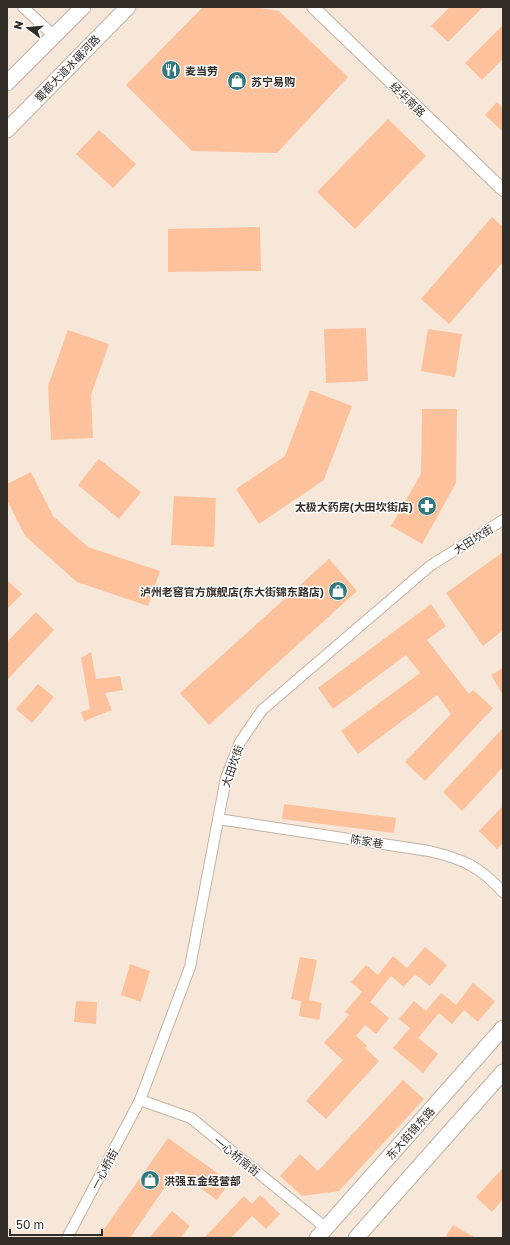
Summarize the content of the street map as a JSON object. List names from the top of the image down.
{
  "streets": {
    "main road": ["蜀都大道水碾河路", "东大街锦东路"],
    "street": [
      "经华南路",
      "大田坎街",
      "陈家巷",
      "一心桥南街",
      "一心桥街"
    ]
  },
  "crossings": [
    ["大田坎街", "陈家巷"],
    ["大田坎街", "一心桥南街"],
    ["大田坎街", "一心桥街"],
    ["东大街锦东路", "一心桥南街"],
    ["一心桥南街", "一心桥街"]
  ],
  "places": {
    "restaurant": ["麦当劳"],
    "shop": ["苏宁易购", "泸州老窖官方旗舰店(东大街锦东路店)", "洪强五金经营部"],
    "pharmacy": ["太极大药房(大田坎街店)"]
  },
  "scale_bar": "50 m",
  "north": "left"
}
